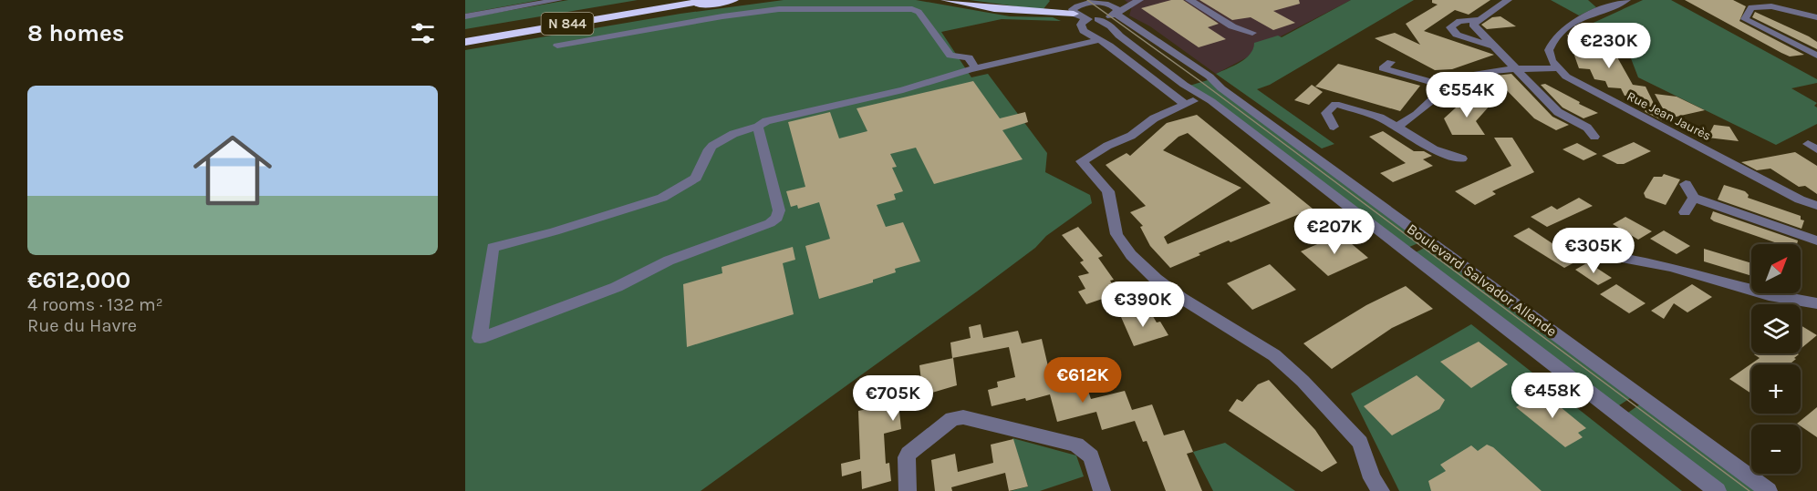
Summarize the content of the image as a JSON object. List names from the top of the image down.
{
  "streets": {
    "highway": ["N 844"],
    "street": ["Rue Jean Jaurès", "Boulevard Salvador Allende"]
  },
  "north": "top right",
  "page": {
    "heading": "8 homes",
    "price": [
      "€230K",
      "€554K",
      "€207K",
      "€305K",
      "€390K",
      "€612K",
      "€458K",
      "€705K"
    ],
    "list": [
      {
        "name": "€612,000",
        "note": "4 rooms · 132 m² · Rue du Havre"
      }
    ],
    "map_buttons": ["+", "−"]
  }
}
